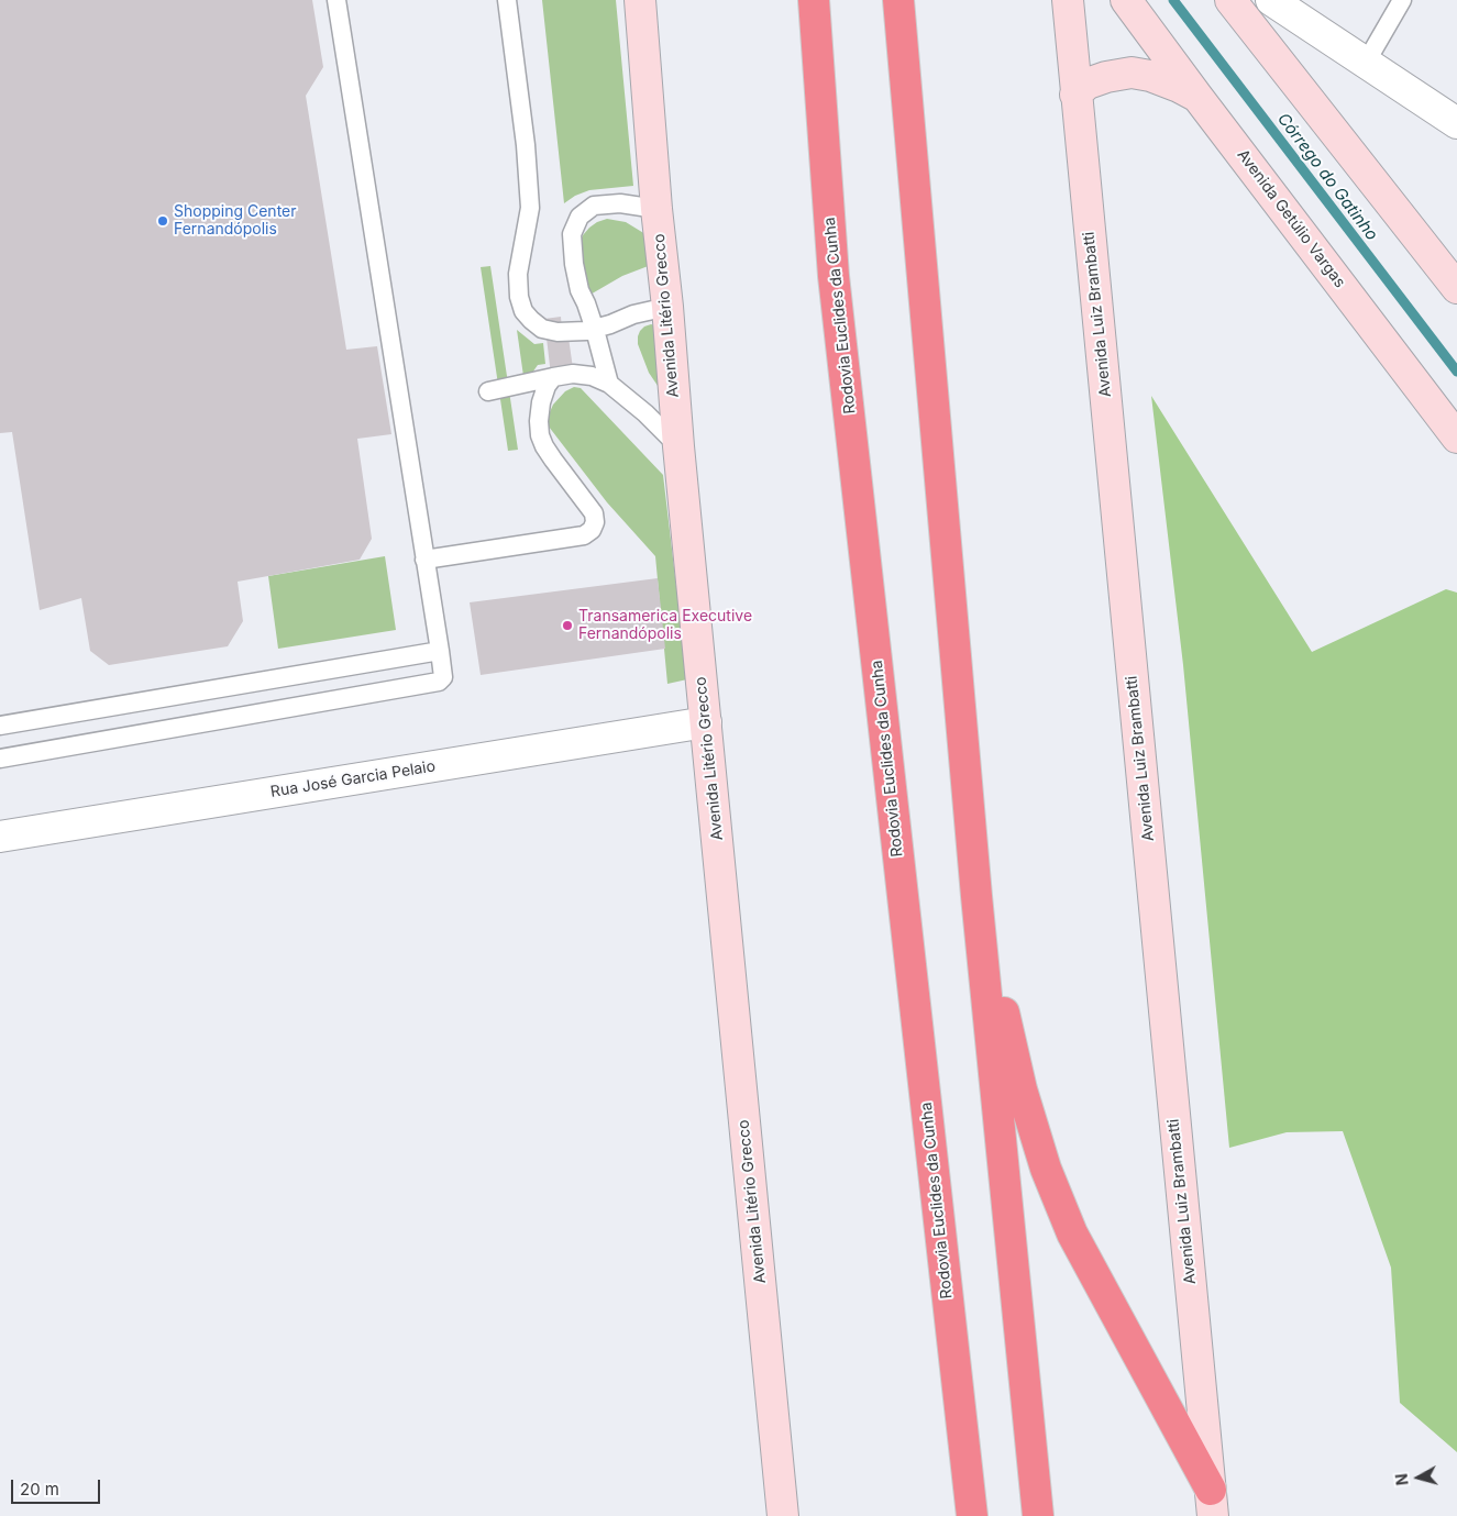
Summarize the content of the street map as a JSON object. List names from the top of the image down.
{
  "streets": {
    "highway": ["Rodovia Euclides da Cunha"],
    "main road": ["Avenida Getúlio Vargas", "Avenida Luiz Brambatti", "Avenida Litério Grecco"],
    "street": ["Rua José Garcia Pelaio"]
  },
  "crossings": [
    ["Avenida Litério Grecco", "Rua José Garcia Pelaio"]
  ],
  "water": ["Córrego do Gatinho"],
  "places": ["Shopping Center Fernandópolis", "Transamerica Executive Fernandópolis"],
  "scale_bar": "20 m",
  "north": "left"
}
